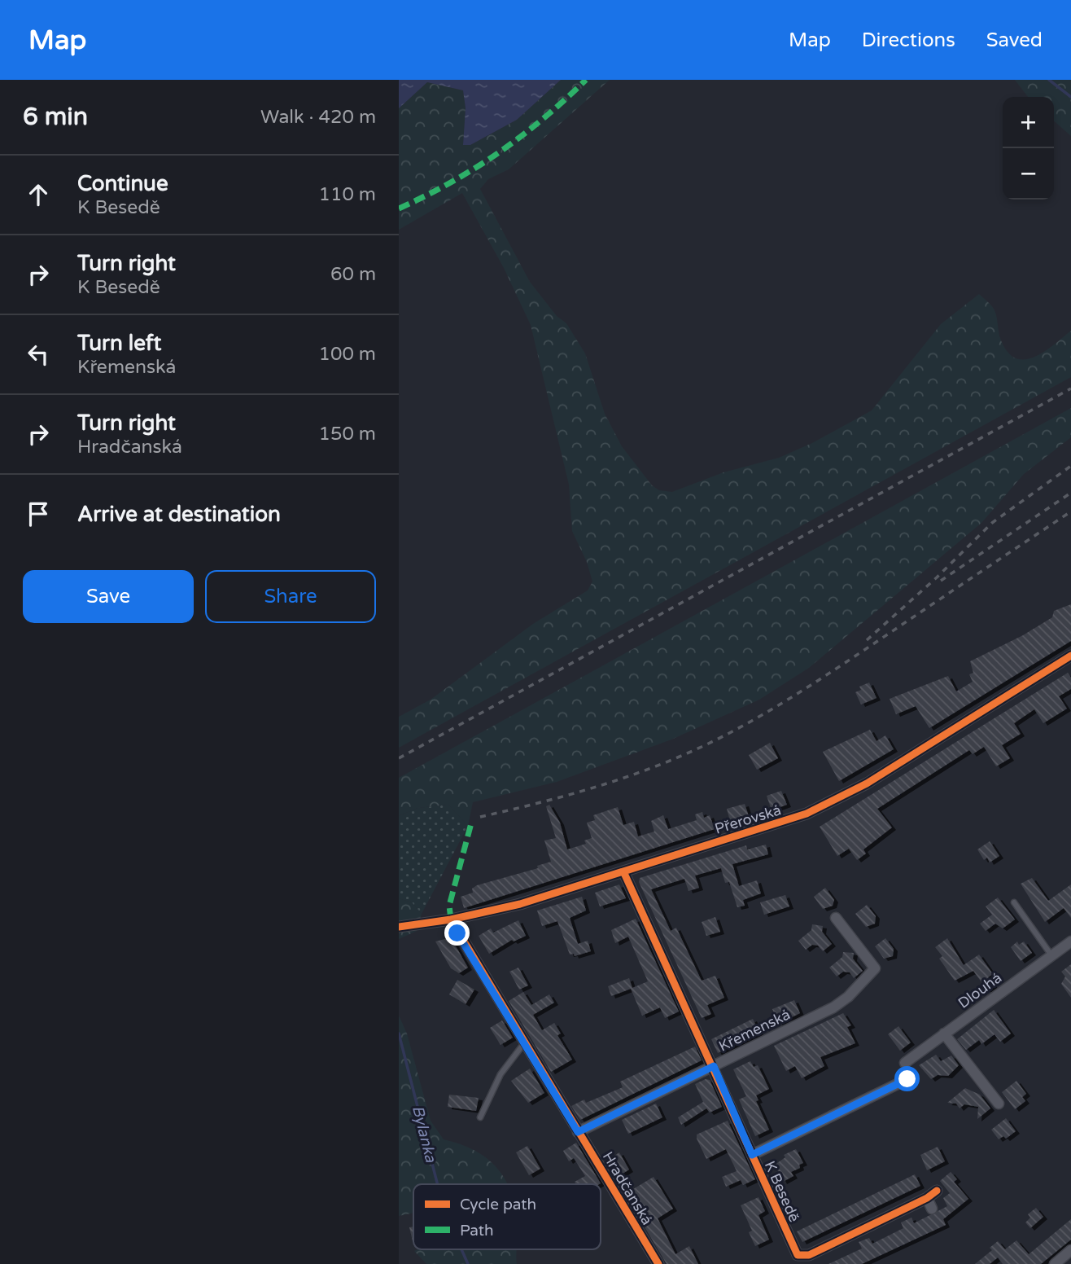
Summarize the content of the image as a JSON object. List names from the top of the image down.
{
  "streets": {
    "street": [
      "Přerovská",
      "Dlouhá",
      "Křemenská",
      "Hradčanská",
      "K Besedě"
    ]
  },
  "crossings": [
    ["Přerovská", "Hradčanská"],
    ["Přerovská", "K Besedě"],
    ["Křemenská", "Hradčanská"],
    ["Křemenská", "K Besedě"]
  ],
  "water": ["Bylanka"],
  "legend": ["Cycle path", "Path"],
  "page": {
    "header": "Map",
    "nav": ["Map", "Directions", "Saved"],
    "heading": ["6 min", "Walk · 420 m"],
    "map_buttons": ["+", "−"],
    "list": [
      ["Continue", "K Besedě", "110 m"],
      ["Turn right", "K Besedě", "60 m"],
      ["Turn left", "Křemenská", "100 m"],
      ["Turn right", "Hradčanská", "150 m"],
      "Arrive at destination"
    ],
    "buttons": ["Save", "Share"]
  }
}
